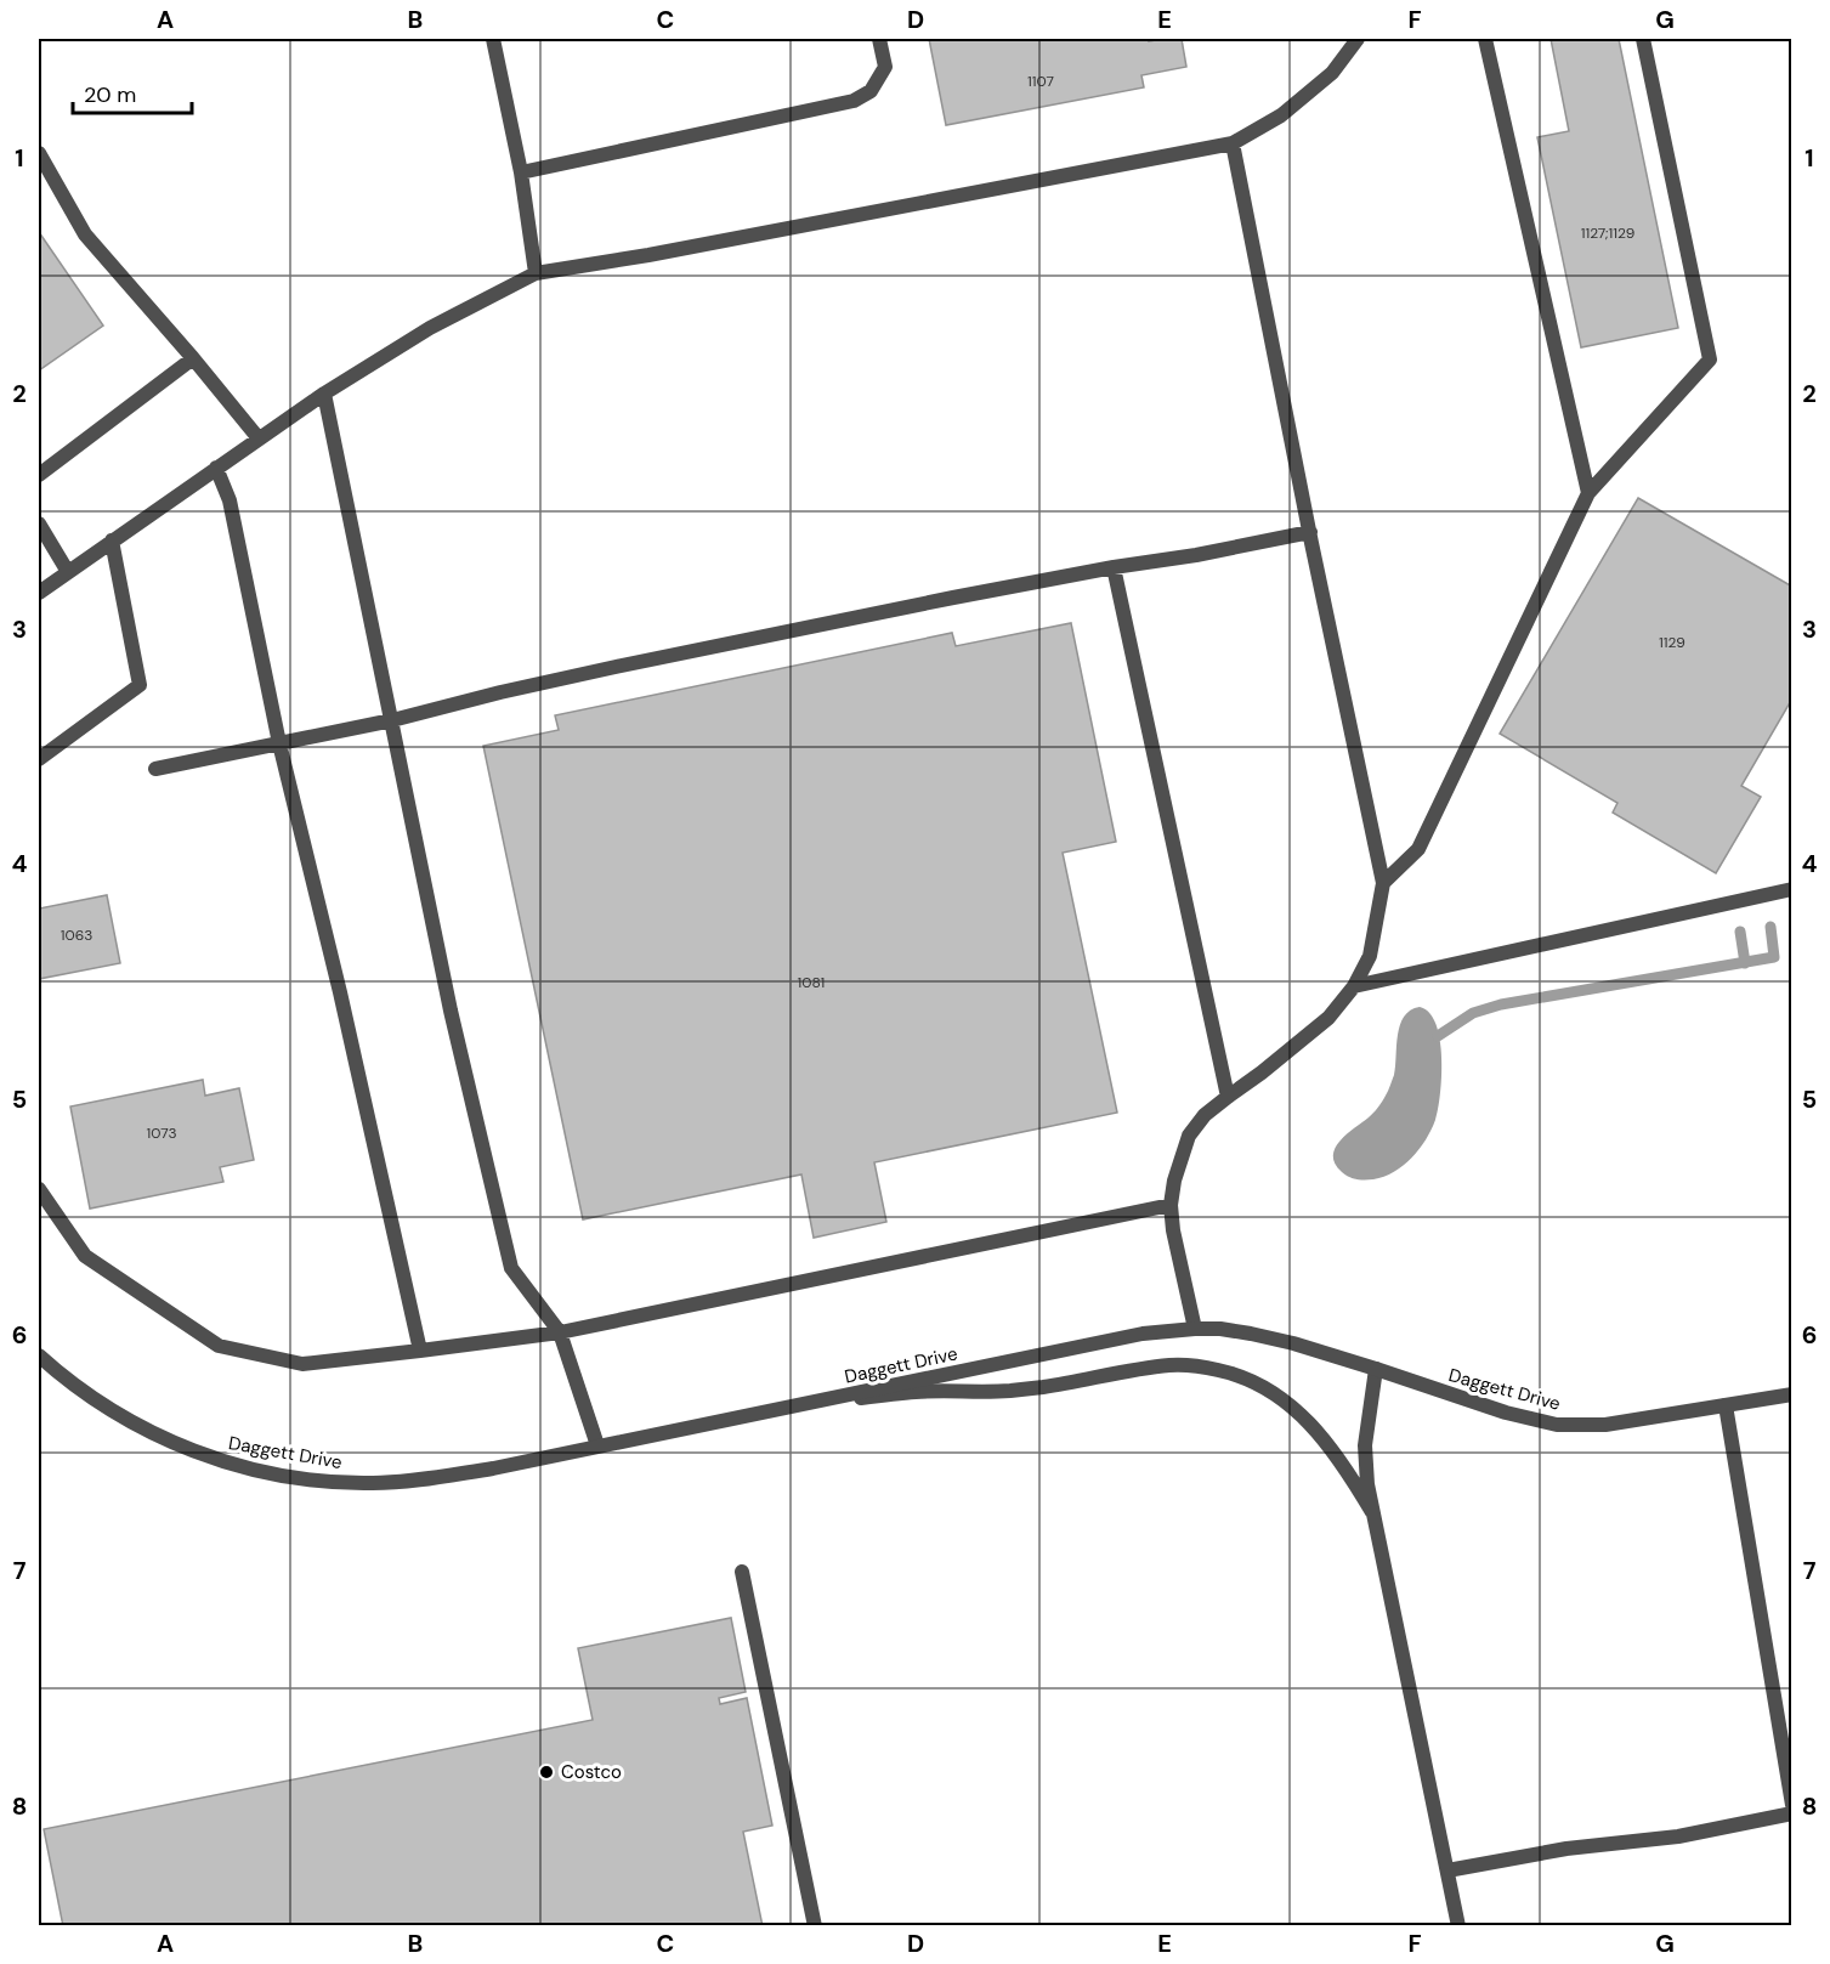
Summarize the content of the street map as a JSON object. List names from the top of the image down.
{
  "streets": {
    "street": ["Daggett Drive"]
  },
  "places": ["Costco"],
  "house_numbers": [
    "1107",
    "1127;1129",
    "1129",
    "1063",
    "1081",
    "1073"
  ],
  "scale_bar": "20 m",
  "grid": {
    "columns": [
      "A",
      "B",
      "C",
      "D",
      "E",
      "F",
      "G"
    ],
    "rows": [
      "1",
      "2",
      "3",
      "4",
      "5",
      "6",
      "7",
      "8"
    ]
  }
}
